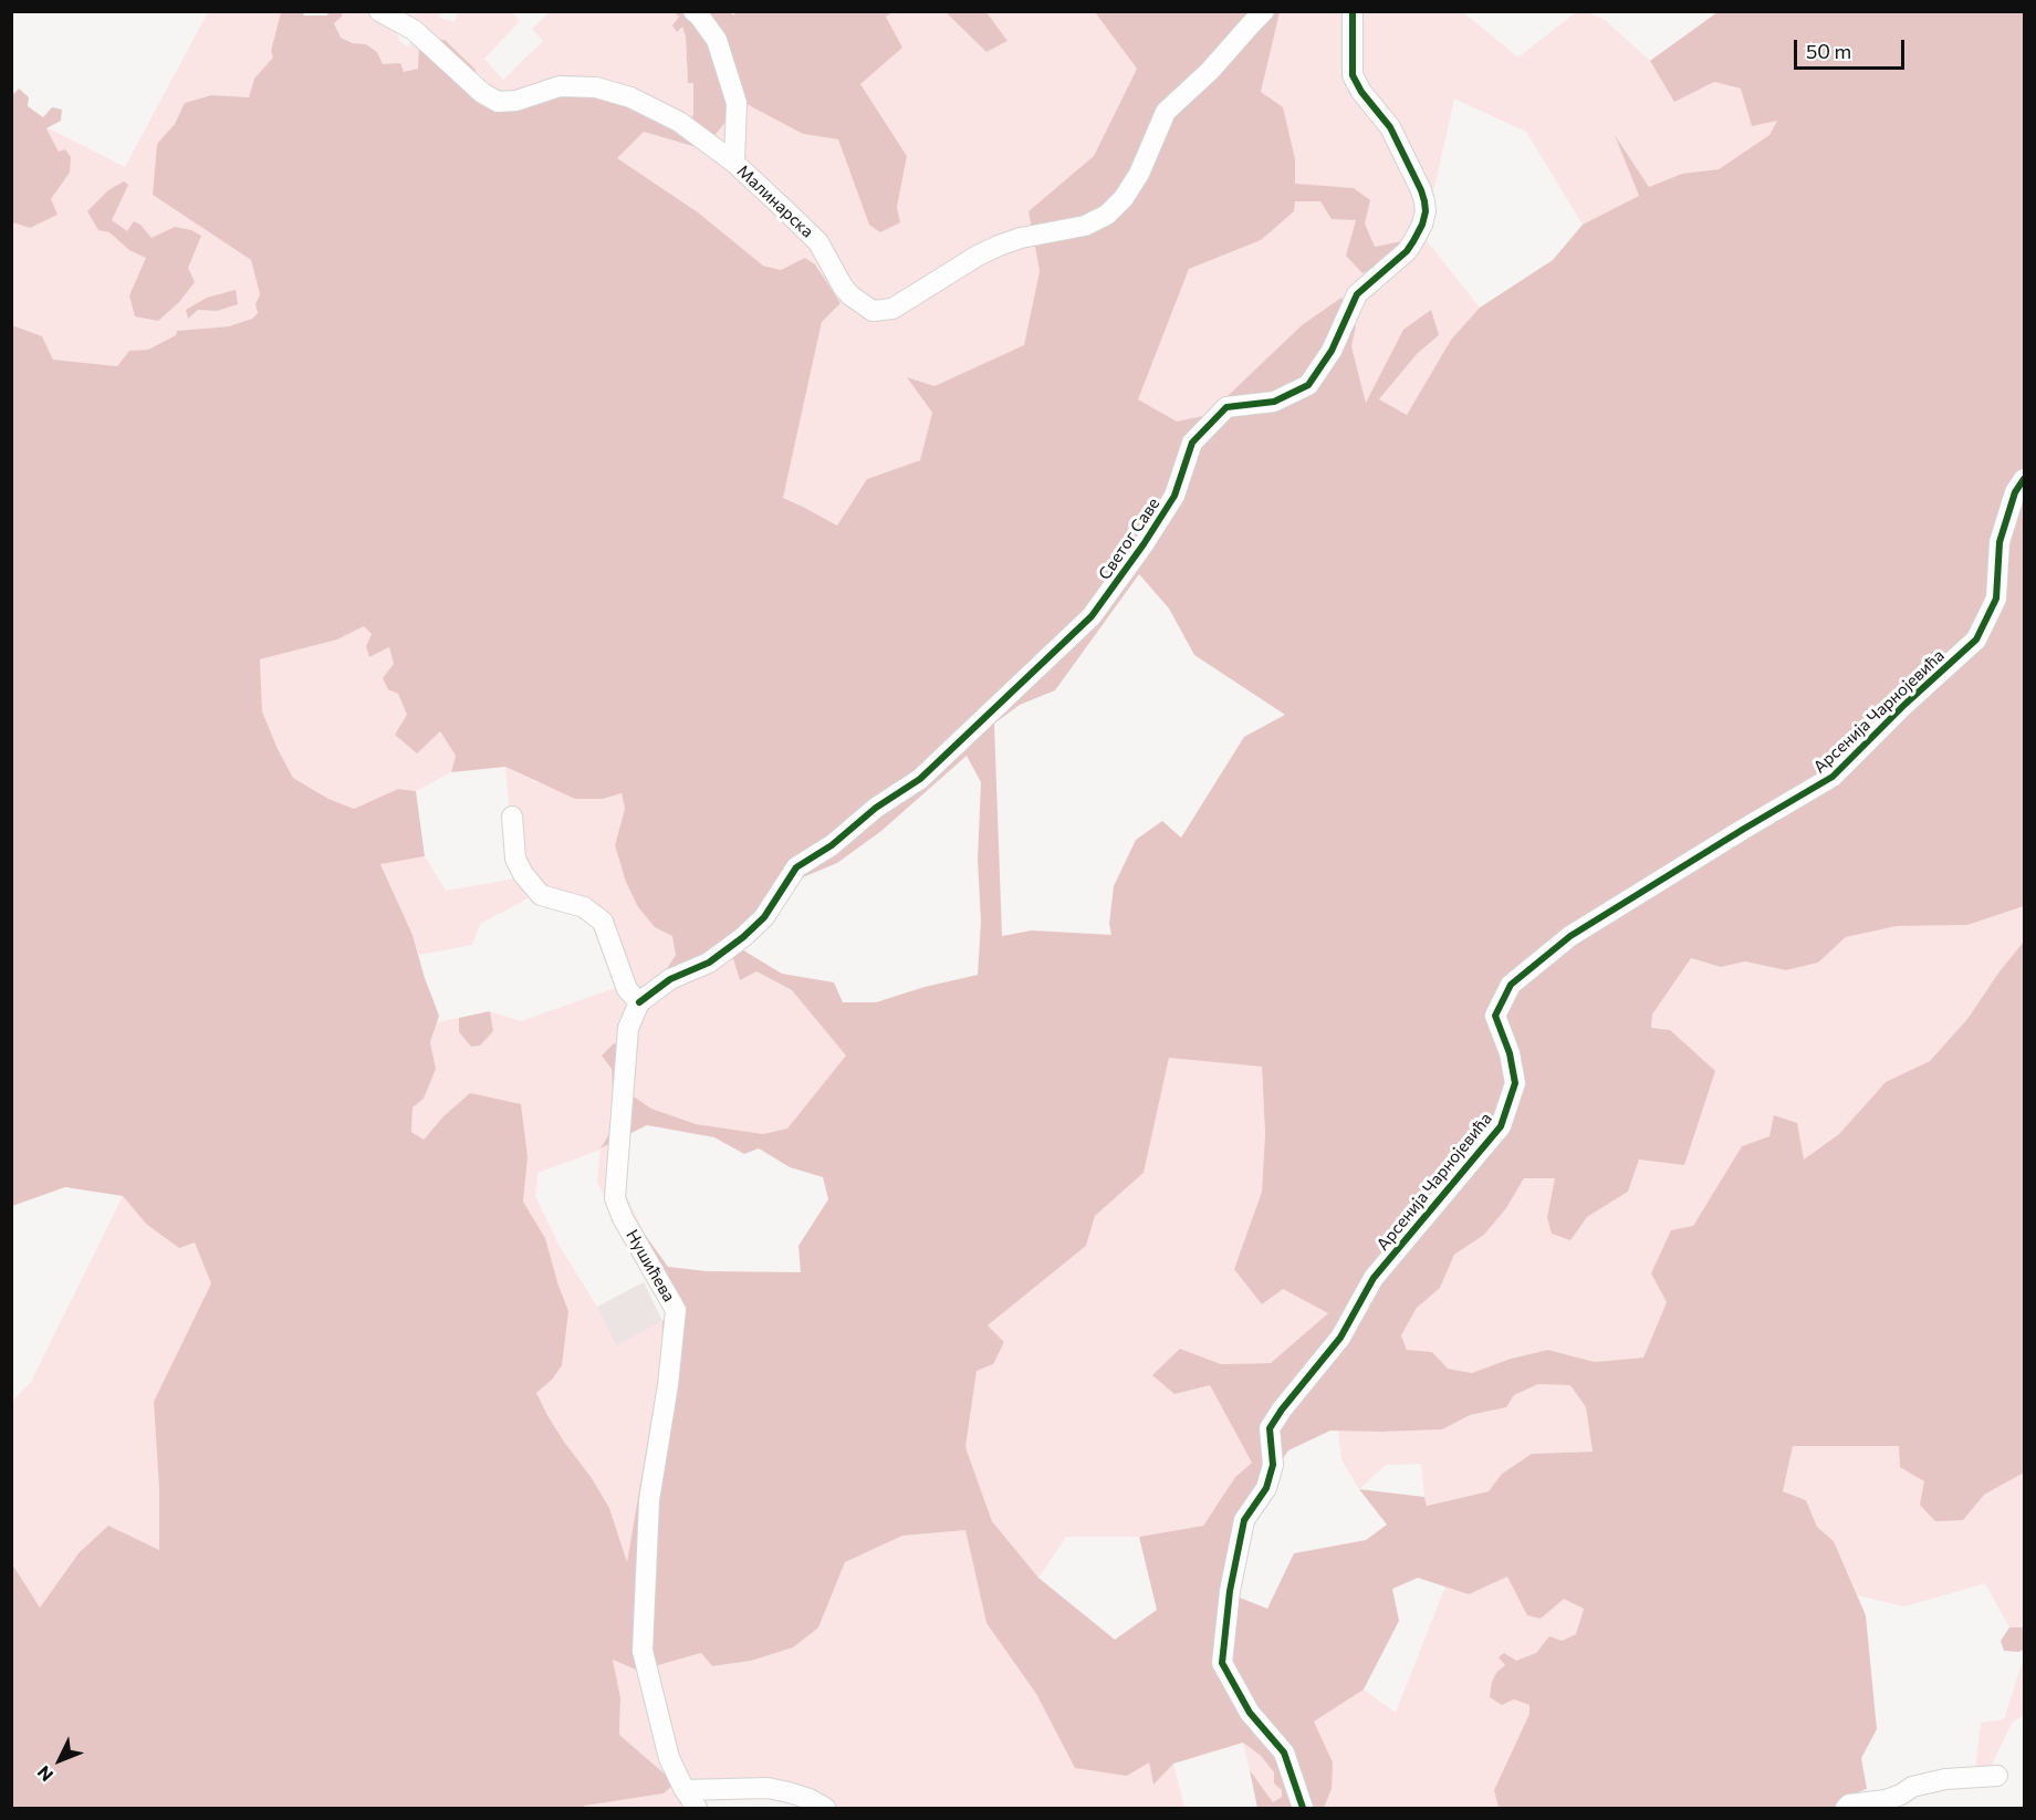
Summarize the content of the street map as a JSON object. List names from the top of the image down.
{
  "streets": {
    "street": [
      "Малинарска",
      "Светог Саве",
      "Арсенија Чарнојевића",
      "Нушићева"
    ]
  },
  "crossings": [
    ["Светог Саве", "Нушићева"]
  ],
  "scale_bar": "50 m",
  "north": "bottom left"
}
